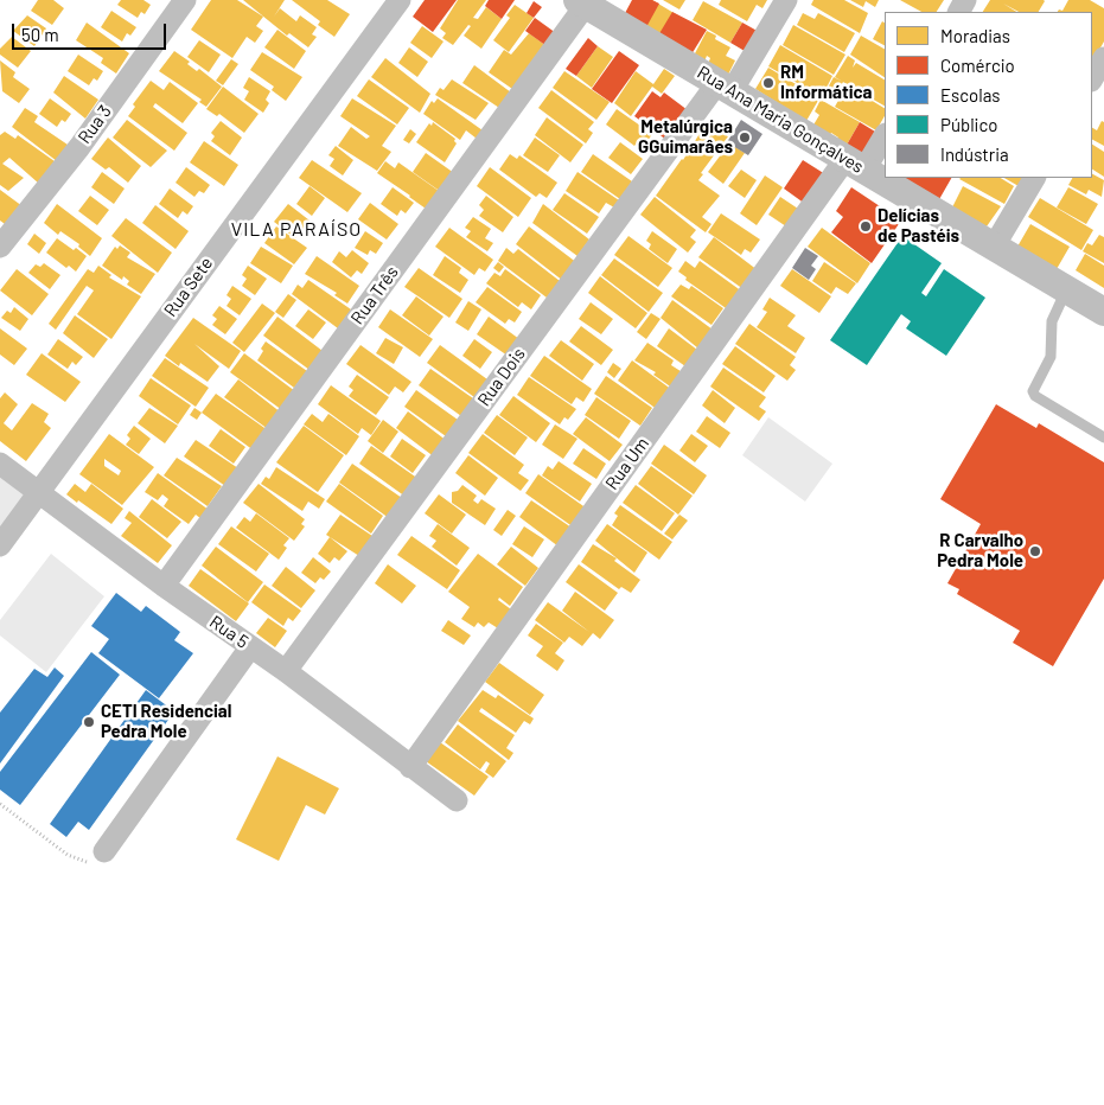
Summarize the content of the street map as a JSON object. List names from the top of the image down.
{
  "streets": {
    "street": [
      "Rua Ana Maria Gonçalves",
      "Rua 3",
      "Rua Sete",
      "Rua Três",
      "Rua Dois",
      "Rua Um",
      "Rua 5"
    ]
  },
  "crossings": [
    ["Rua Ana Maria Gonçalves", "Rua Três"],
    ["Rua Ana Maria Gonçalves", "Rua Dois"],
    ["Rua Ana Maria Gonçalves", "Rua Um"],
    ["Rua Sete", "Rua 5"],
    ["Rua Três", "Rua 5"],
    ["Rua Dois", "Rua 5"],
    ["Rua Um", "Rua 5"]
  ],
  "districts": ["VILA PARAÍSO"],
  "places": [
    "RM Informática",
    "Metalúrgica GGuimarâes",
    "Delícias de Pastéis",
    "R Carvalho Pedra Mole",
    "CETI Residencial Pedra Mole"
  ],
  "legend": [
    "Moradias",
    "Comércio",
    "Escolas",
    "Público",
    "Indústria"
  ],
  "scale_bar": "50 m"
}
